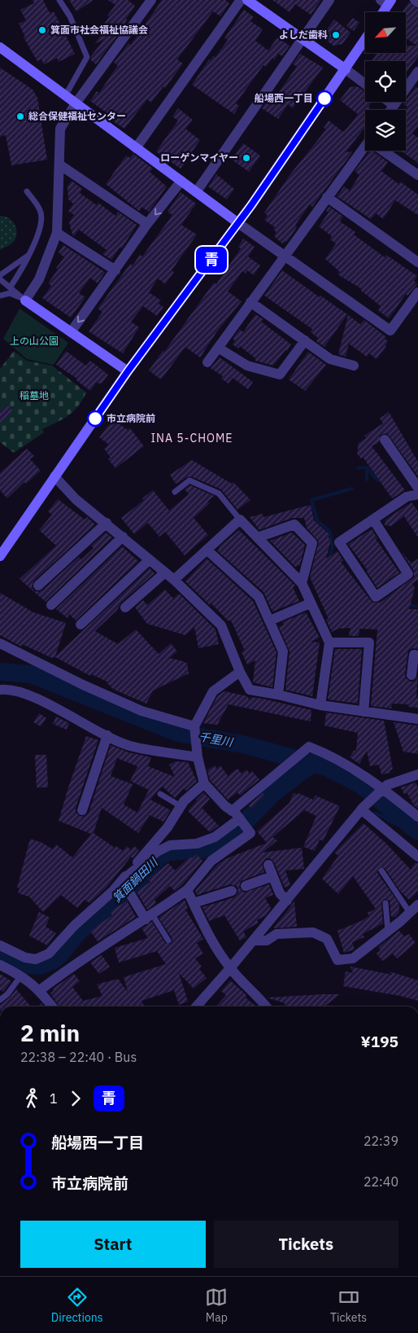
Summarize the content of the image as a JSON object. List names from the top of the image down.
{
  "districts": ["INA 5-CHOME"],
  "water": ["千里川", "箕面鍋田川"],
  "parks": ["上の山公園", "稲墓地"],
  "places": [
    "箕面市社会福祉協議会",
    "よしだ歯科",
    "船場西一丁目",
    "総合保健福祉センター",
    "ローゲンマイヤー",
    "市立病院前"
  ],
  "lines": ["bus line 青"],
  "north": "bottom left",
  "page": {
    "on_map": "青",
    "heading": ["2 min", "22:38 – 22:40 · Bus", "¥195"],
    "legs": ["1", "青"],
    "list": [
      {
        "name": "船場西一丁目",
        "value": "22:39"
      },
      {
        "name": "市立病院前",
        "value": "22:40"
      }
    ],
    "buttons": ["Start", "Tickets"],
    "tabs": ["Directions", "Map", "Tickets"]
  }
}
